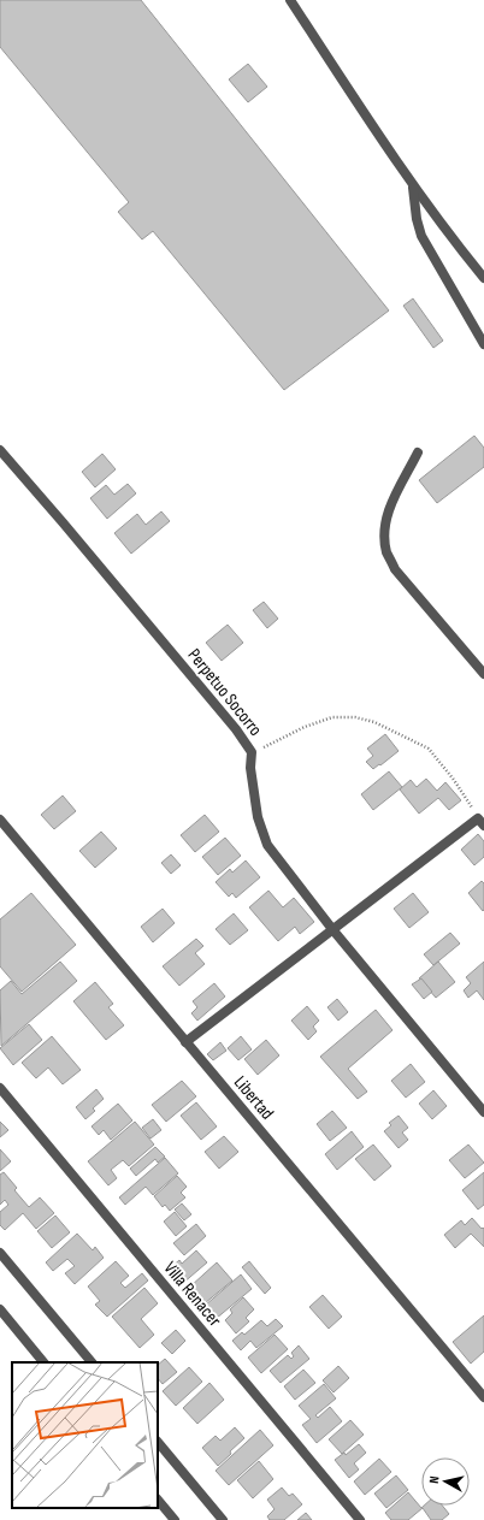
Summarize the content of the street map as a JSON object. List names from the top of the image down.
{
  "streets": {
    "street": ["Perpetuo Socorro", "Libertad", "Villa Renacer"]
  },
  "north": "left"
}
